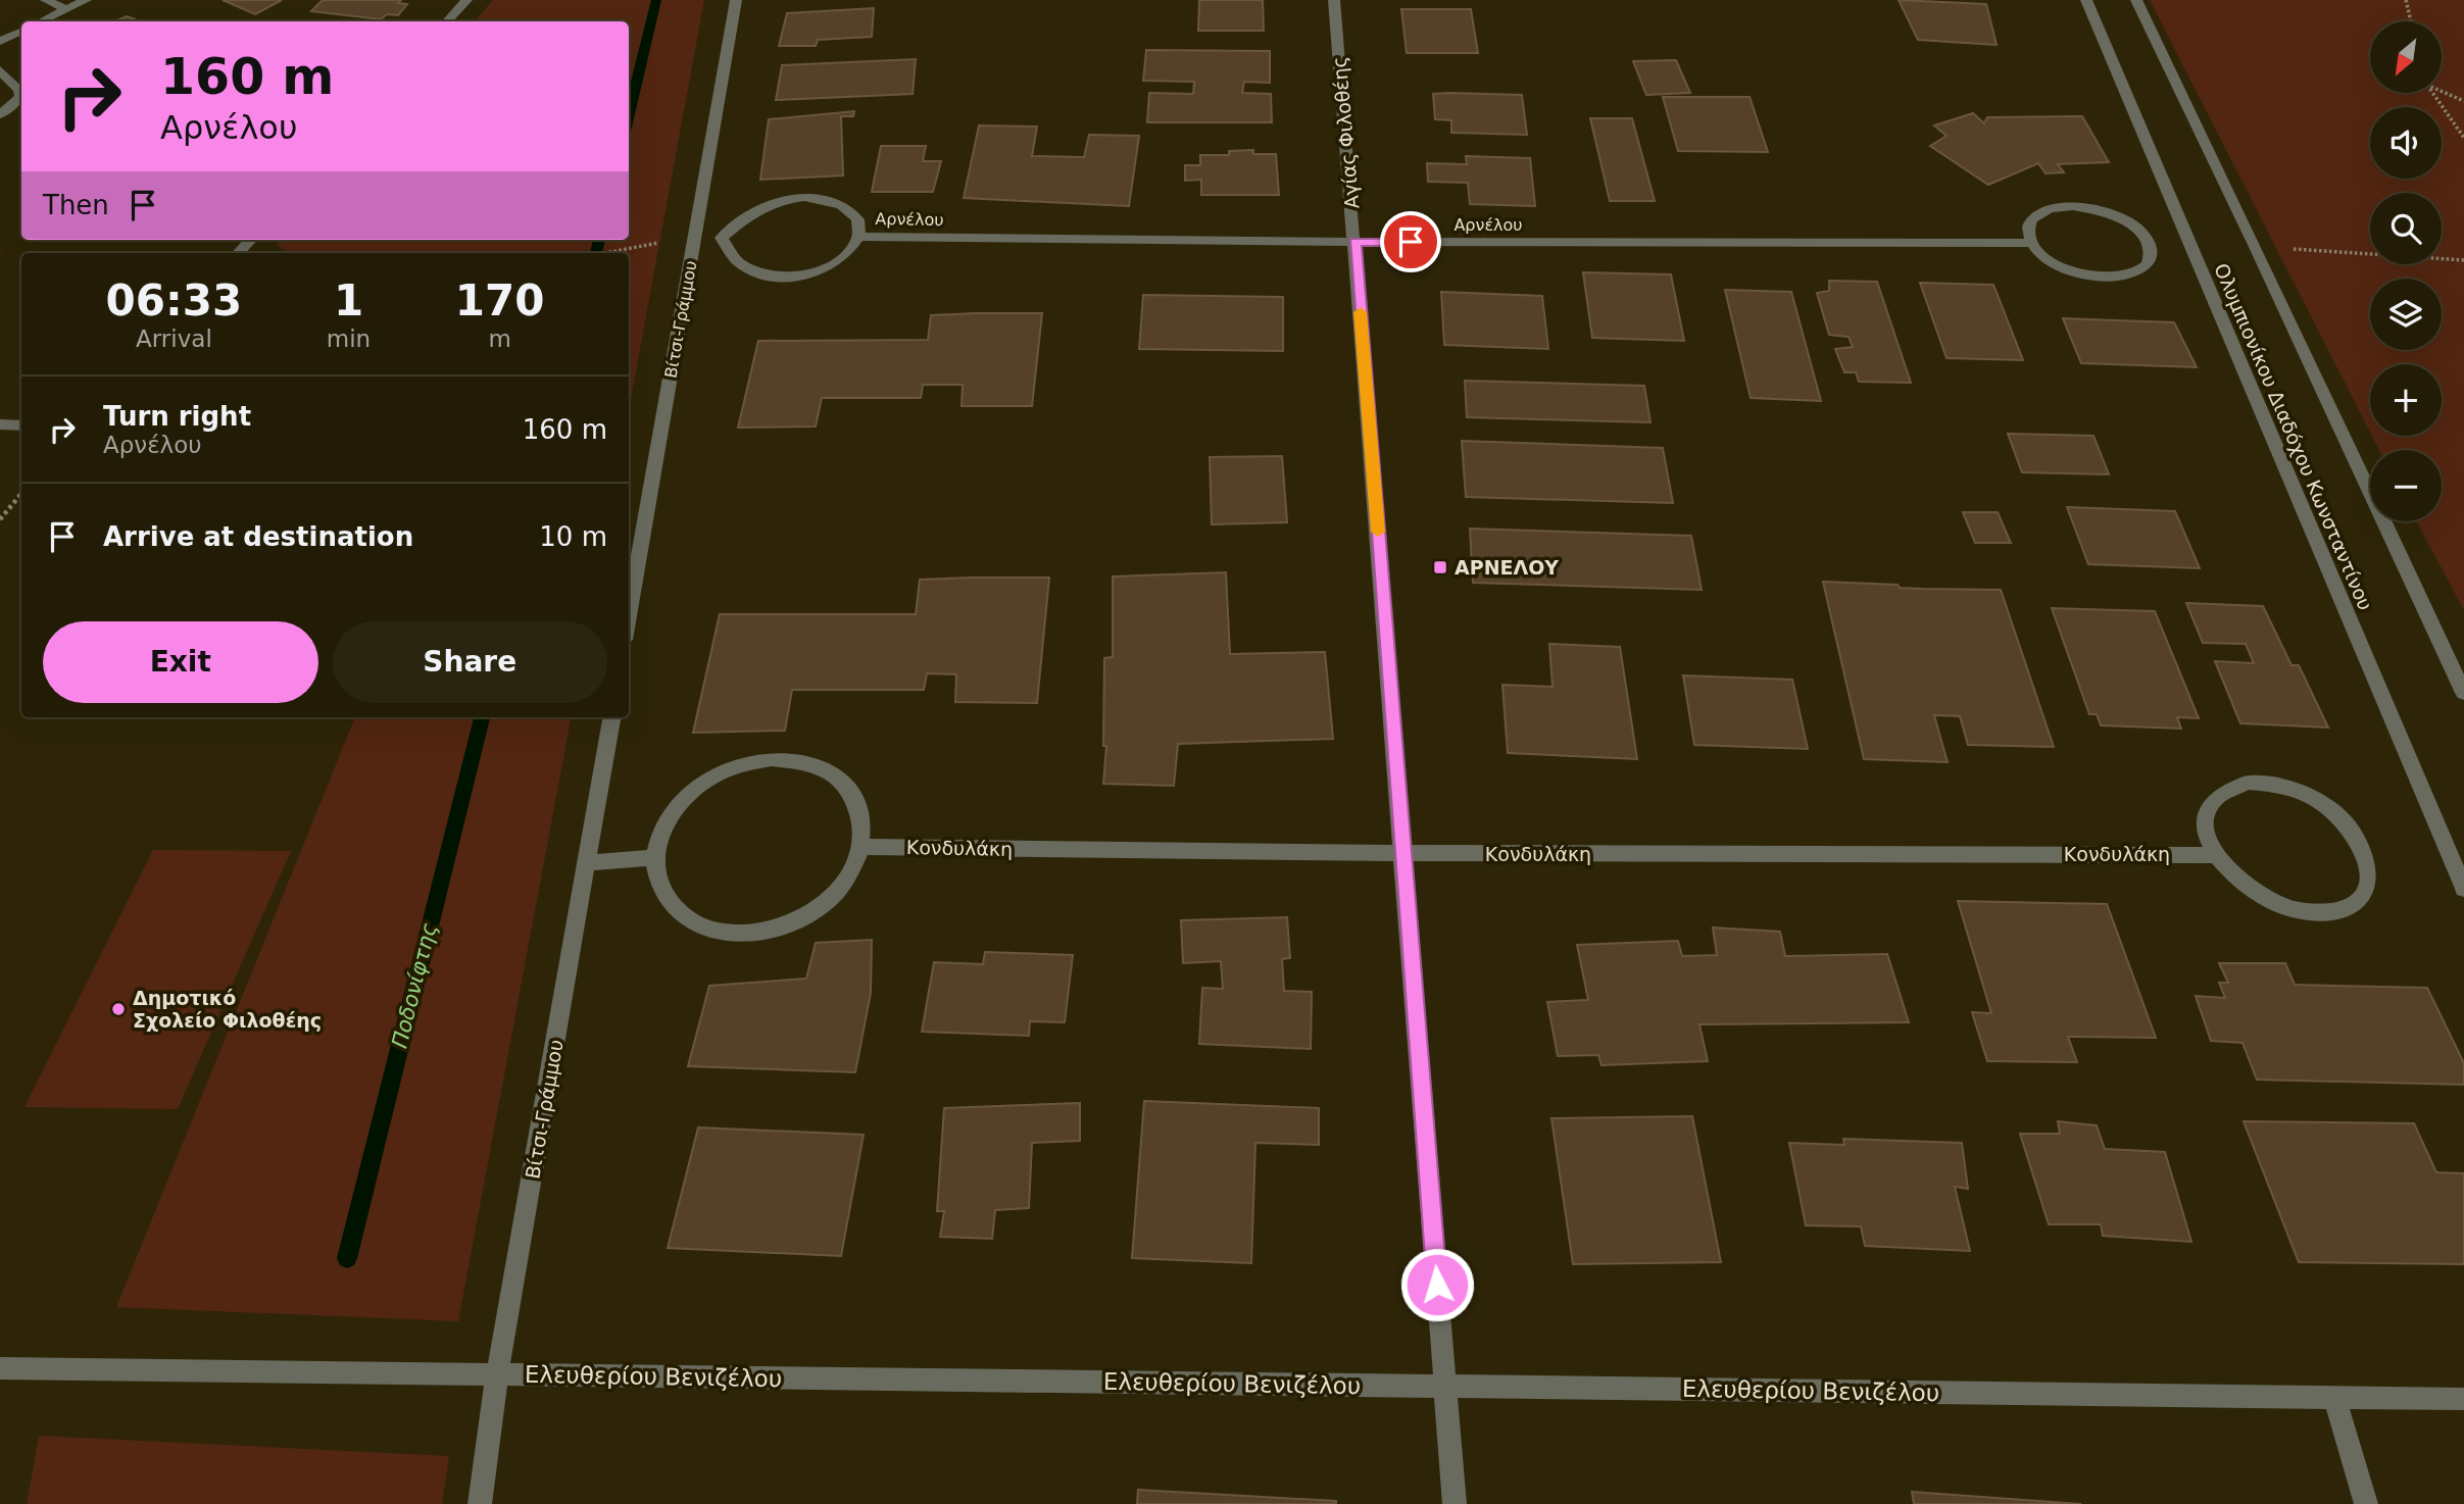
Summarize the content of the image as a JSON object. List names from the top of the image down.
{
  "streets": {
    "street": [
      "Αγίας Φιλοθέης",
      "Αρνέλου",
      "Βίτσι-Γράμμου",
      "Ολυμπιονίκου Διαδόχου Κωνσταντίνου",
      "Κονδυλάκη",
      "Ελευθερίου Βενιζέλου"
    ]
  },
  "crossings": [
    ["Αγίας Φιλοθέης", "Αρνέλου"],
    ["Αγίας Φιλοθέης", "Κονδυλάκη"],
    ["Αγίας Φιλοθέης", "Ελευθερίου Βενιζέλου"],
    ["Βίτσι-Γράμμου", "Ελευθερίου Βενιζέλου"]
  ],
  "water": ["Ποδονίφτης"],
  "places": {
    "transit": ["ΑΡΝΕΛΟΥ"],
    "other": ["Δημοτικό Σχολείο Φιλοθέης"]
  },
  "north": "bottom left",
  "page": {
    "map_buttons": ["+", "−"],
    "turn": ["160 m", "Αρνέλου"],
    "then": "Then",
    "eta": [
      "06:33",
      "Arrival",
      "1",
      "min",
      "170",
      "m"
    ],
    "list": [
      {
        "name": "Turn right",
        "note": "Αρνέλου",
        "value": "160 m"
      },
      {
        "name": "Arrive at destination",
        "value": "10 m"
      }
    ],
    "buttons": ["Exit", "Share"]
  }
}
